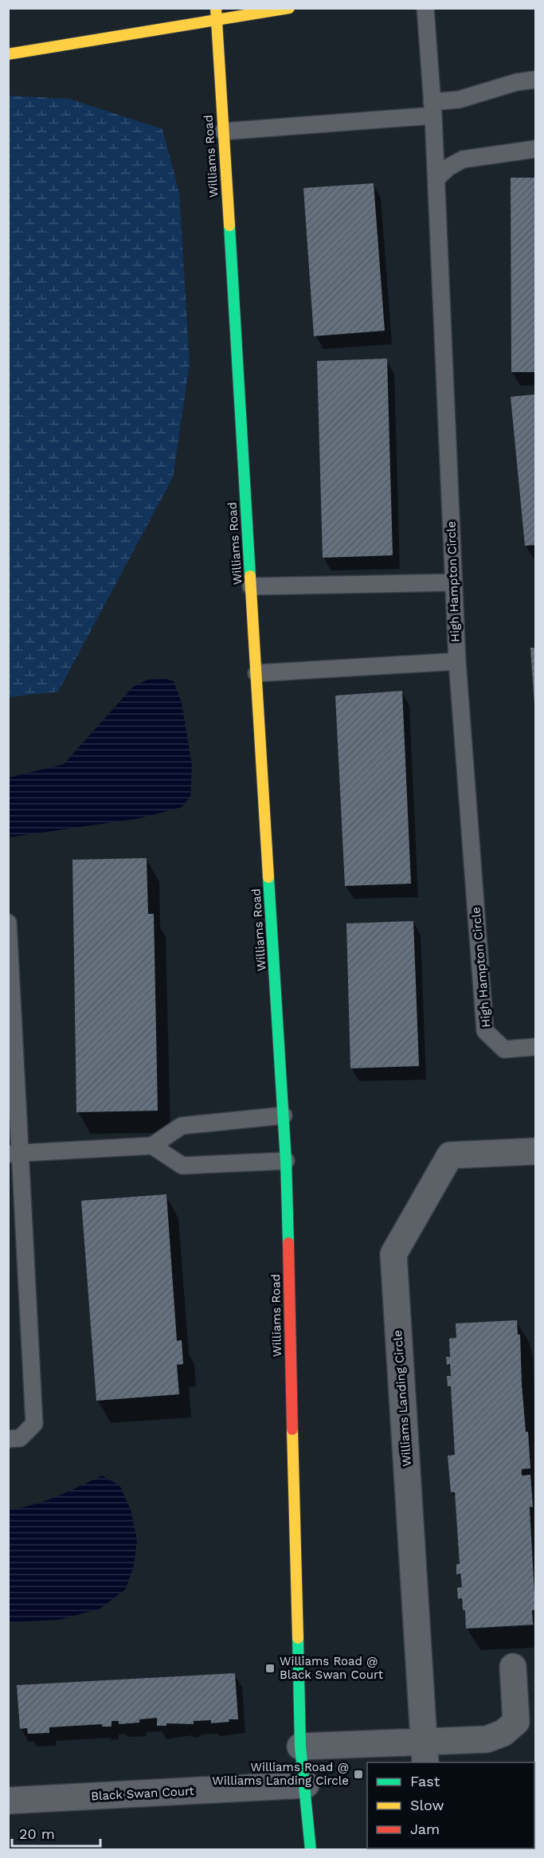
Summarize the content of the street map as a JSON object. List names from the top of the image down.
{
  "streets": {
    "street": ["Williams Road", "Williams Landing Circle", "Black Swan Court"],
    "lane": ["High Hampton Circle"]
  },
  "crossings": [
    ["Williams Road", "Black Swan Court"]
  ],
  "places": {
    "transit": ["Williams Road @ Black Swan Court", "Williams Road @ Williams Landing Circle"]
  },
  "legend": ["Fast", "Slow", "Jam"],
  "scale_bar": "20 m"
}
